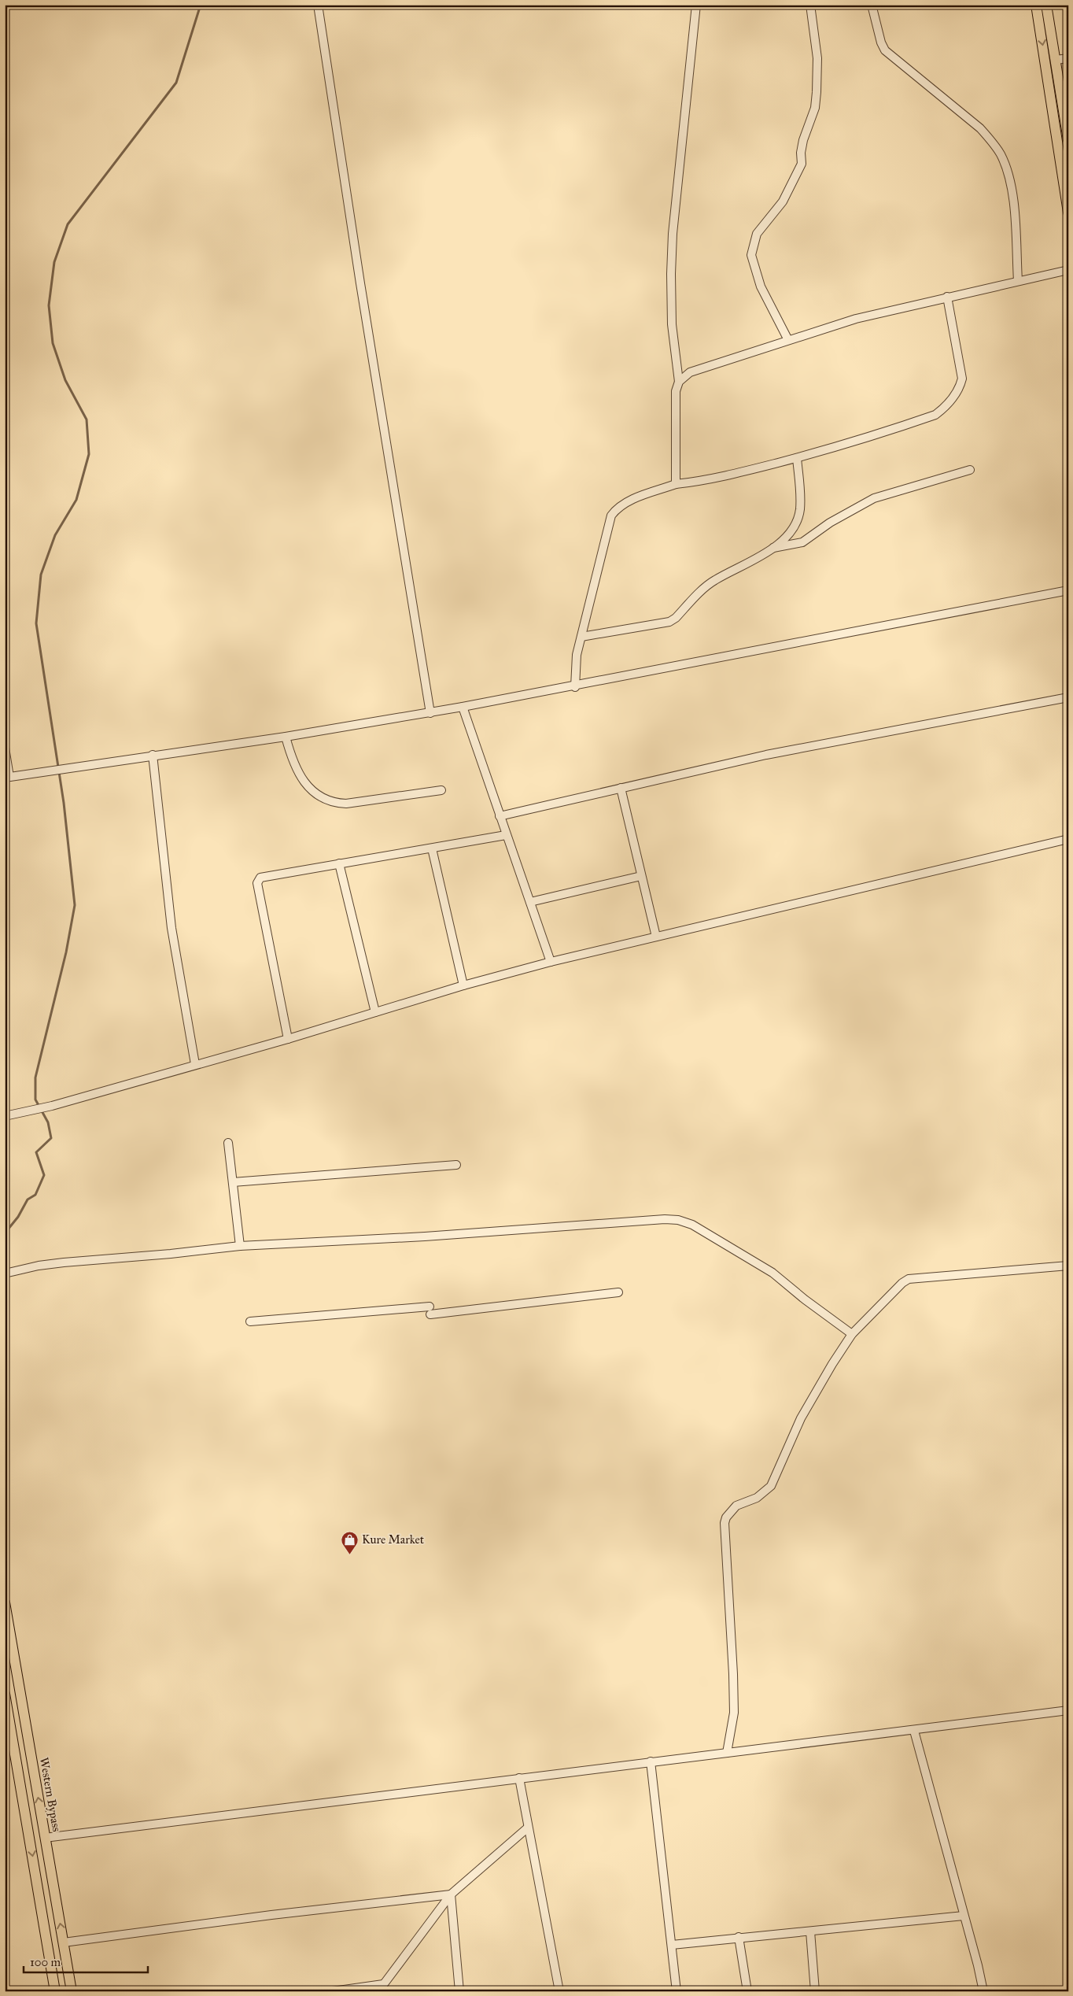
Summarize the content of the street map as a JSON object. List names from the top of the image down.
{
  "streets": {
    "main road": ["Western Bypass"]
  },
  "places": {
    "shop": ["Kure Market"]
  },
  "scale_bar": "100 m"
}
